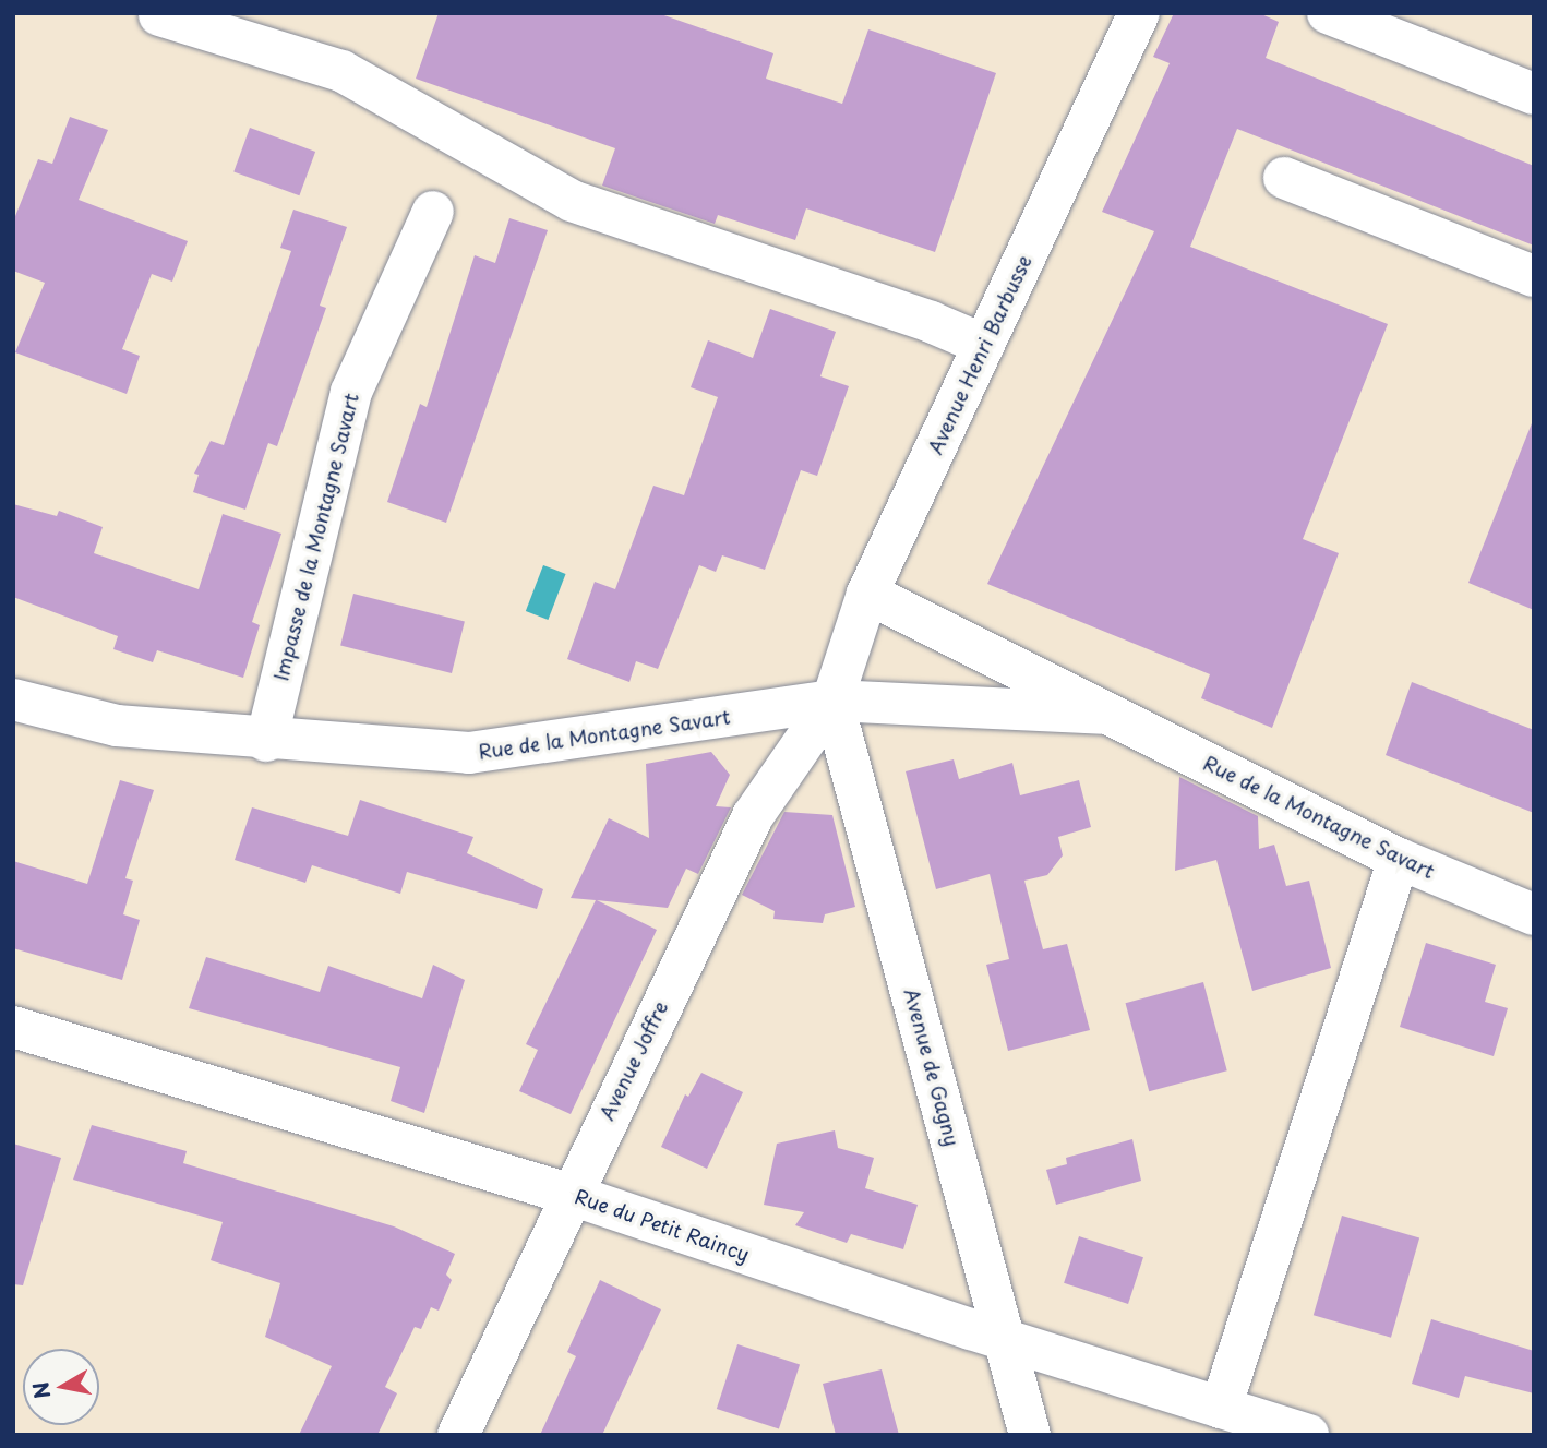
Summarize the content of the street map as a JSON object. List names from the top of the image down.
{
  "streets": {
    "street": [
      "Avenue Henri Barbusse",
      "Impasse de la Montagne Savart",
      "Rue de la Montagne Savart",
      "Avenue Joffre",
      "Avenue de Gagny",
      "Rue du Petit Raincy"
    ]
  },
  "crossings": [
    ["Avenue Henri Barbusse", "Rue de la Montagne Savart"],
    ["Avenue Henri Barbusse", "Avenue Joffre"],
    ["Avenue Henri Barbusse", "Avenue de Gagny"],
    ["Impasse de la Montagne Savart", "Rue de la Montagne Savart"],
    ["Rue de la Montagne Savart", "Avenue Joffre"],
    ["Rue de la Montagne Savart", "Avenue de Gagny"],
    ["Avenue Joffre", "Avenue de Gagny"],
    ["Avenue Joffre", "Rue du Petit Raincy"],
    ["Avenue de Gagny", "Rue du Petit Raincy"]
  ],
  "north": "left"
}
